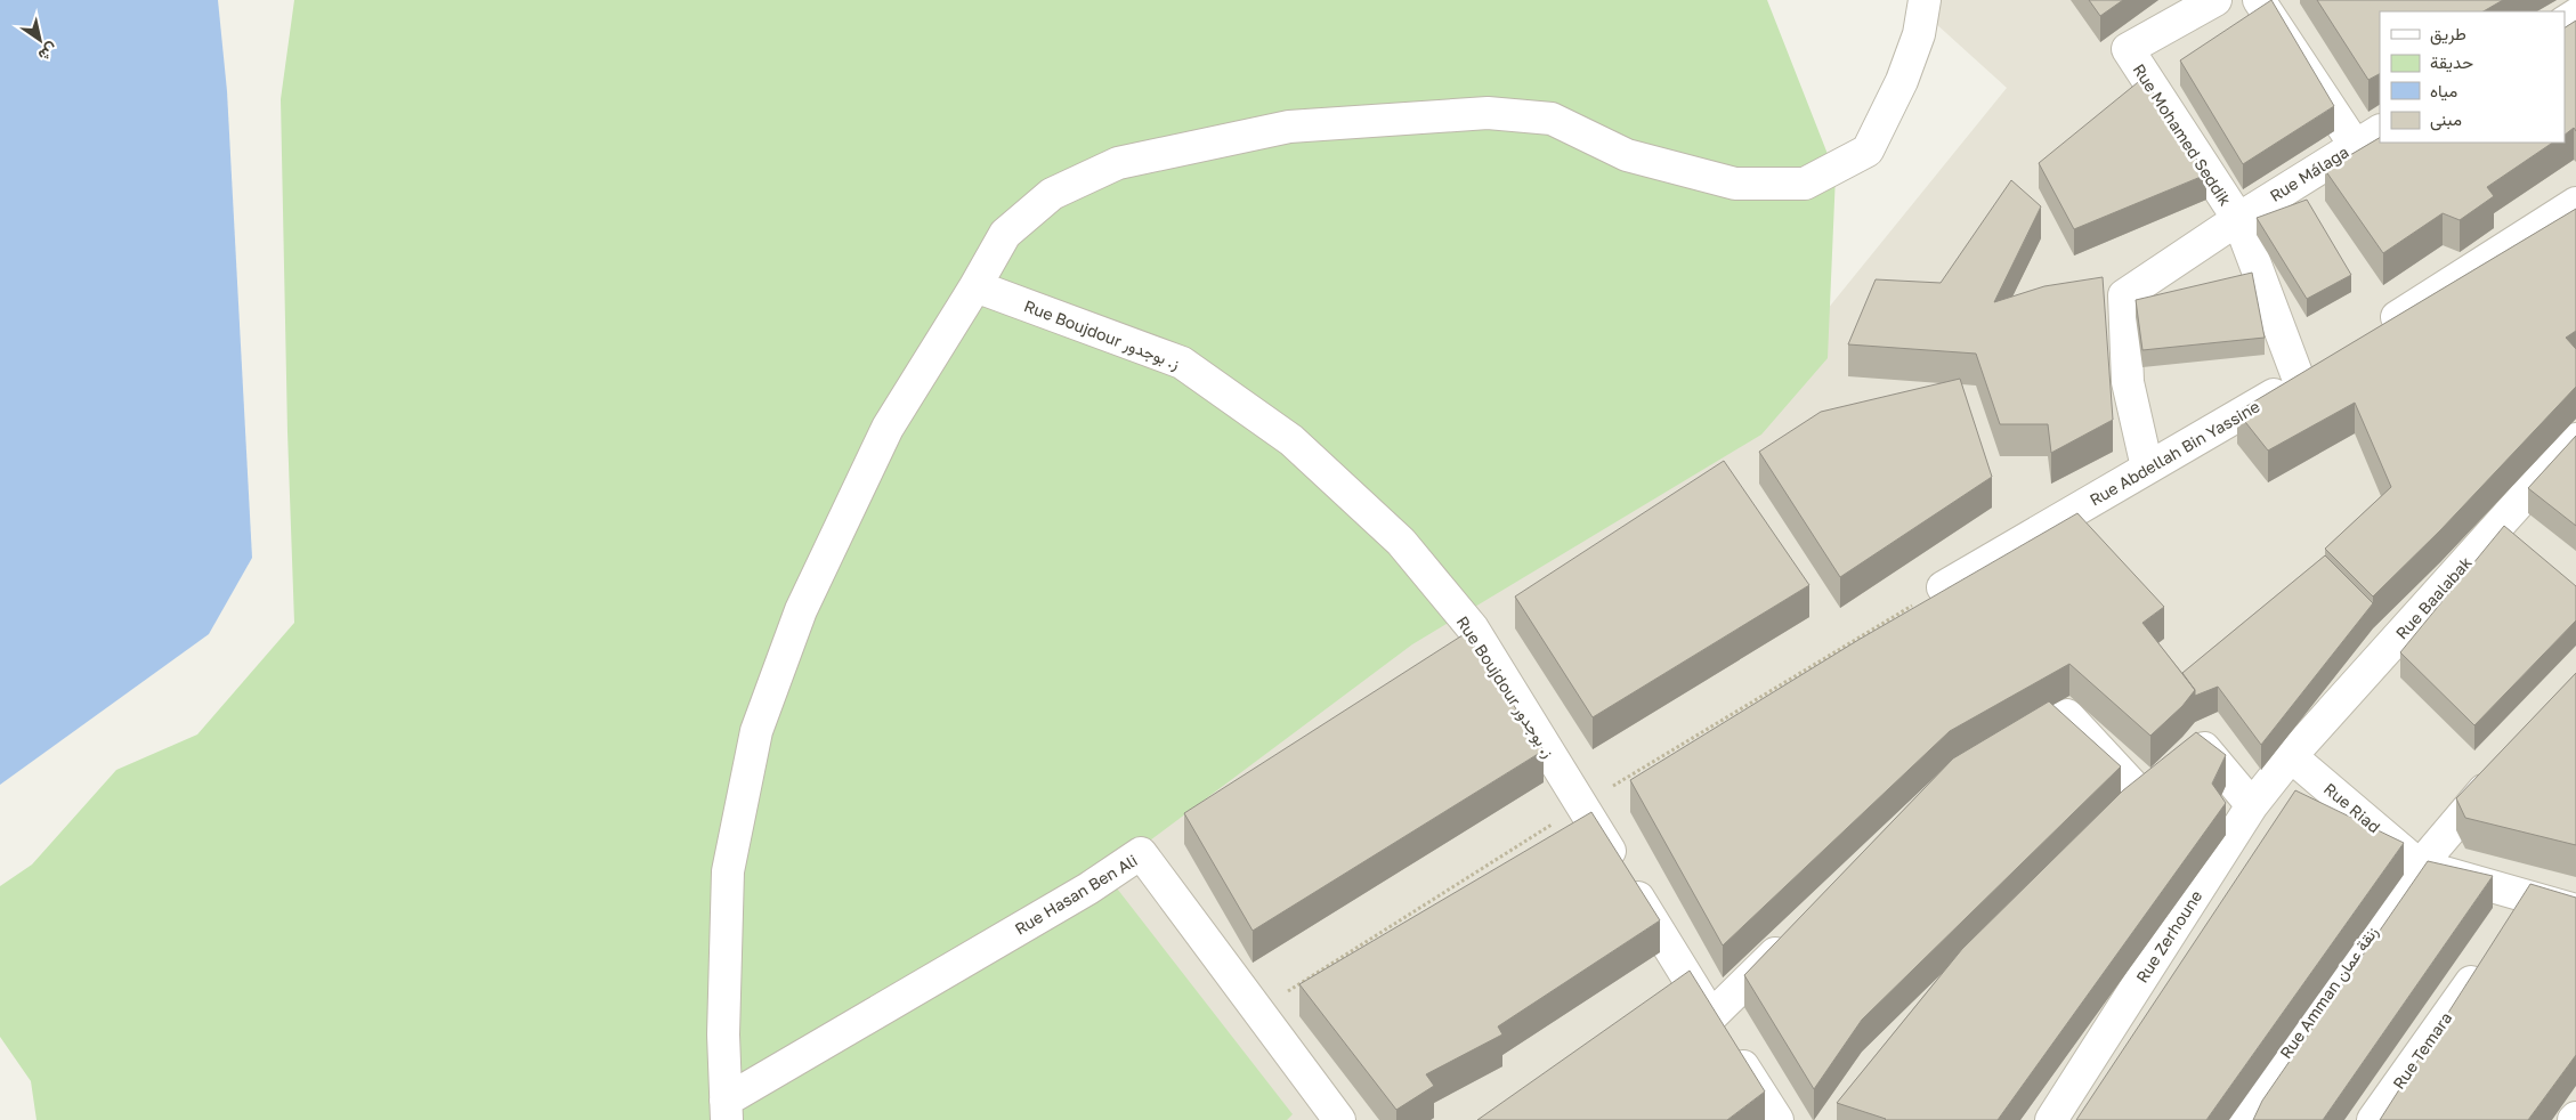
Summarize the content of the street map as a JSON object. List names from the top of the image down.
{
  "streets": {
    "street": [
      "Rue Mohamed Seddik",
      "Rue Málaga",
      "Rue Boujdour ز. بوجدور",
      "Rue Abdellah Bin Yassine",
      "Rue Baalabak",
      "Rue Riad",
      "Rue Hasan Ben Ali",
      "Rue Zerhoune",
      "Rue Amman زنقة عمان",
      "Rue Temara"
    ]
  },
  "crossings": [
    ["Rue Mohamed Seddik", "Rue Málaga"],
    ["Rue Mohamed Seddik", "Rue Abdellah Bin Yassine"],
    ["Rue Baalabak", "Rue Riad"],
    ["Rue Baalabak", "Rue Zerhoune"],
    ["Rue Riad", "Rue Zerhoune"],
    ["Rue Riad", "Rue Amman زنقة عمان"]
  ],
  "legend": [
    "طريق",
    "حديقة",
    "مياه",
    "مبنى"
  ],
  "north": "bottom right"
}
